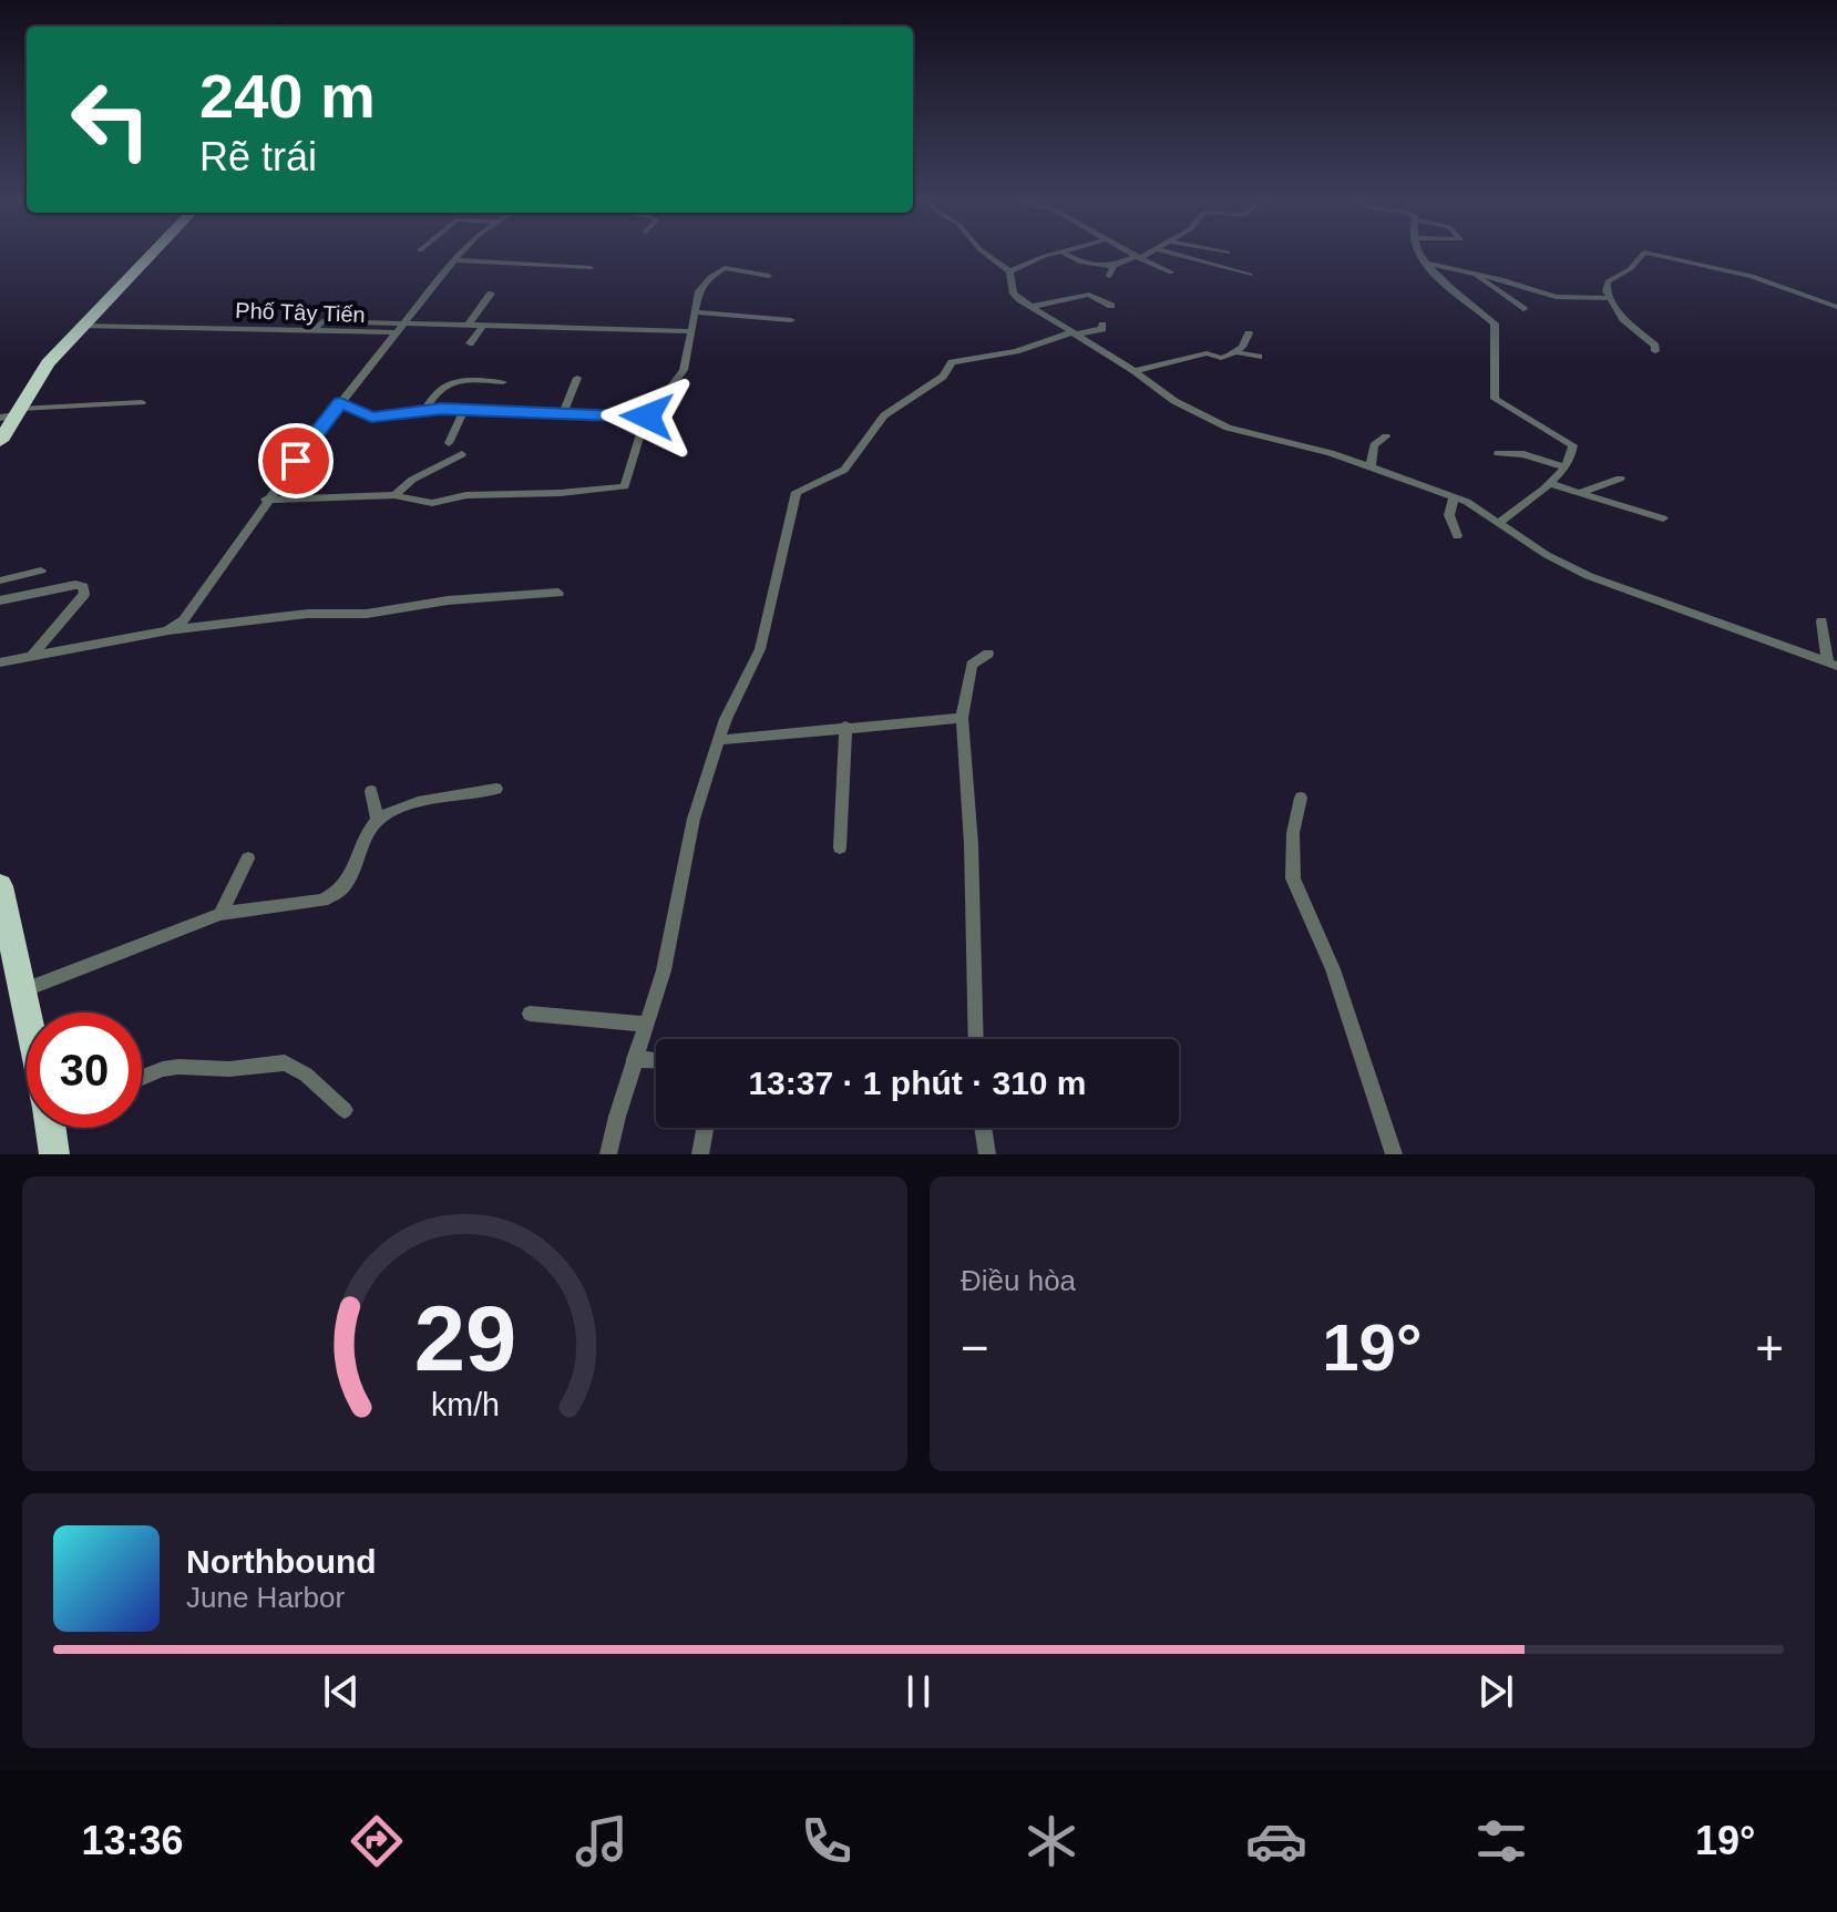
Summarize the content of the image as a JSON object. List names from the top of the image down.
{
  "streets": {
    "street": ["Phố Tây Tiến"]
  },
  "page": {
    "turn": ["240 m", "Rẽ trái"],
    "limit": "30",
    "trip": "13:37 · 1 phút · 310 m",
    "tile": "Điều hòa",
    "heat": ["−", "19°", "+"],
    "song": ["Northbound", "June Harbor"],
    "tabs": ["13:36", "19°"],
    "gauge": ["29", "km/h"]
  }
}
